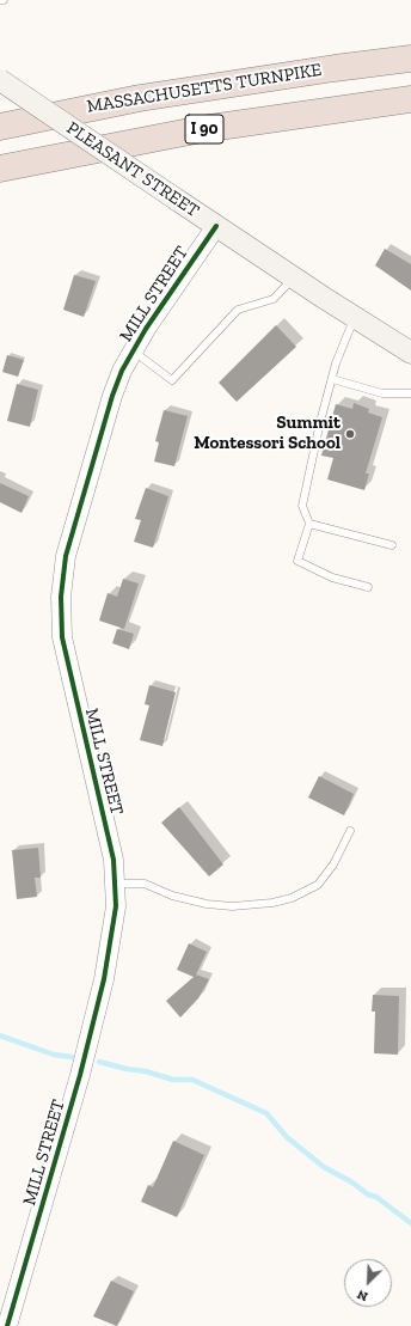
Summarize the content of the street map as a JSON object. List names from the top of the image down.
{
  "streets": {
    "highway": ["MASSACHUSETTS TURNPIKE", "I 90"],
    "main road": ["PLEASANT STREET"],
    "street": ["MILL STREET"]
  },
  "crossings": [
    ["PLEASANT STREET", "MILL STREET"]
  ],
  "places": ["Summit Montessori School"],
  "north": "bottom left"
}
